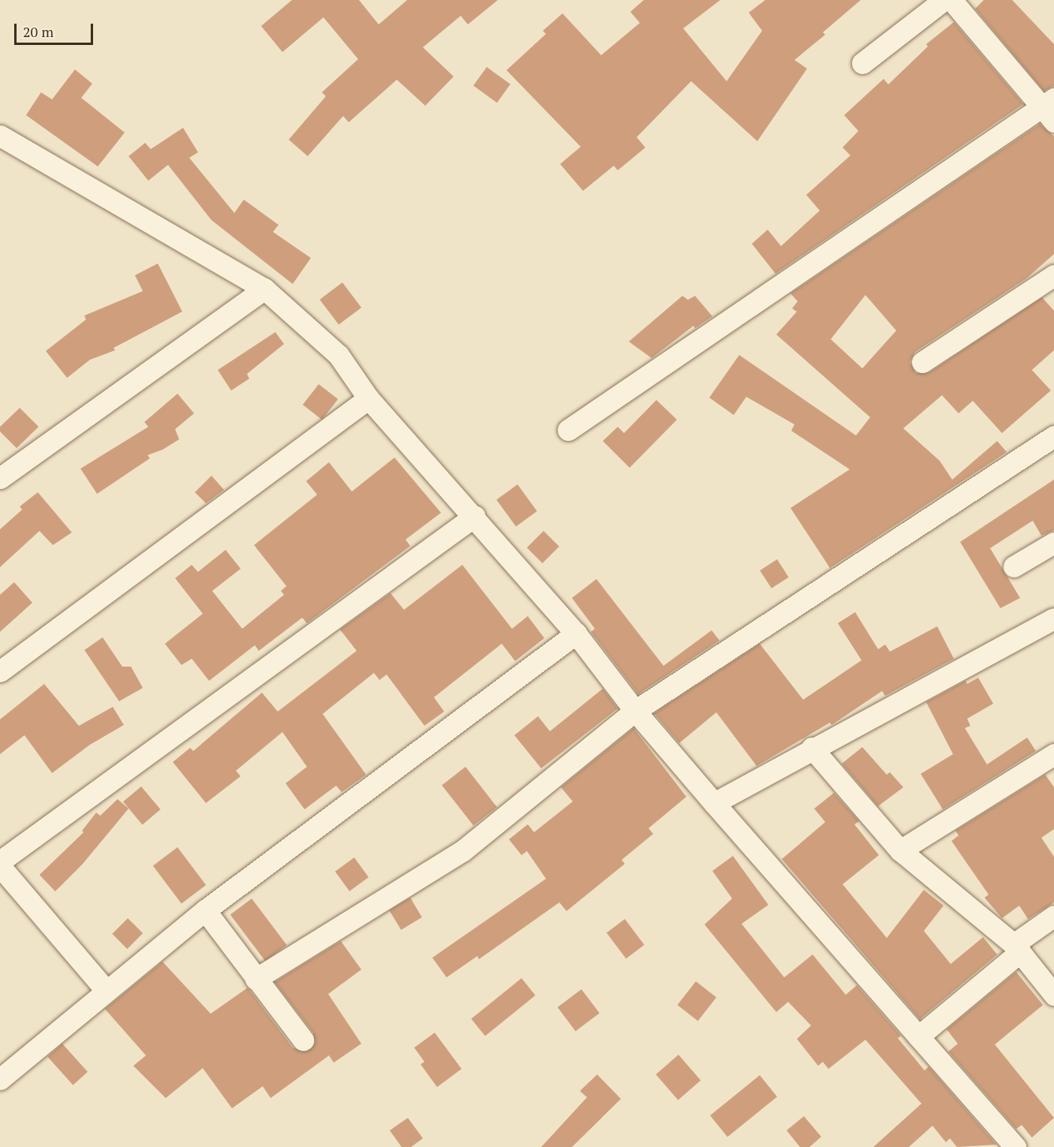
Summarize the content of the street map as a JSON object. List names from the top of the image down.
{
  "scale_bar": "20 m"
}
